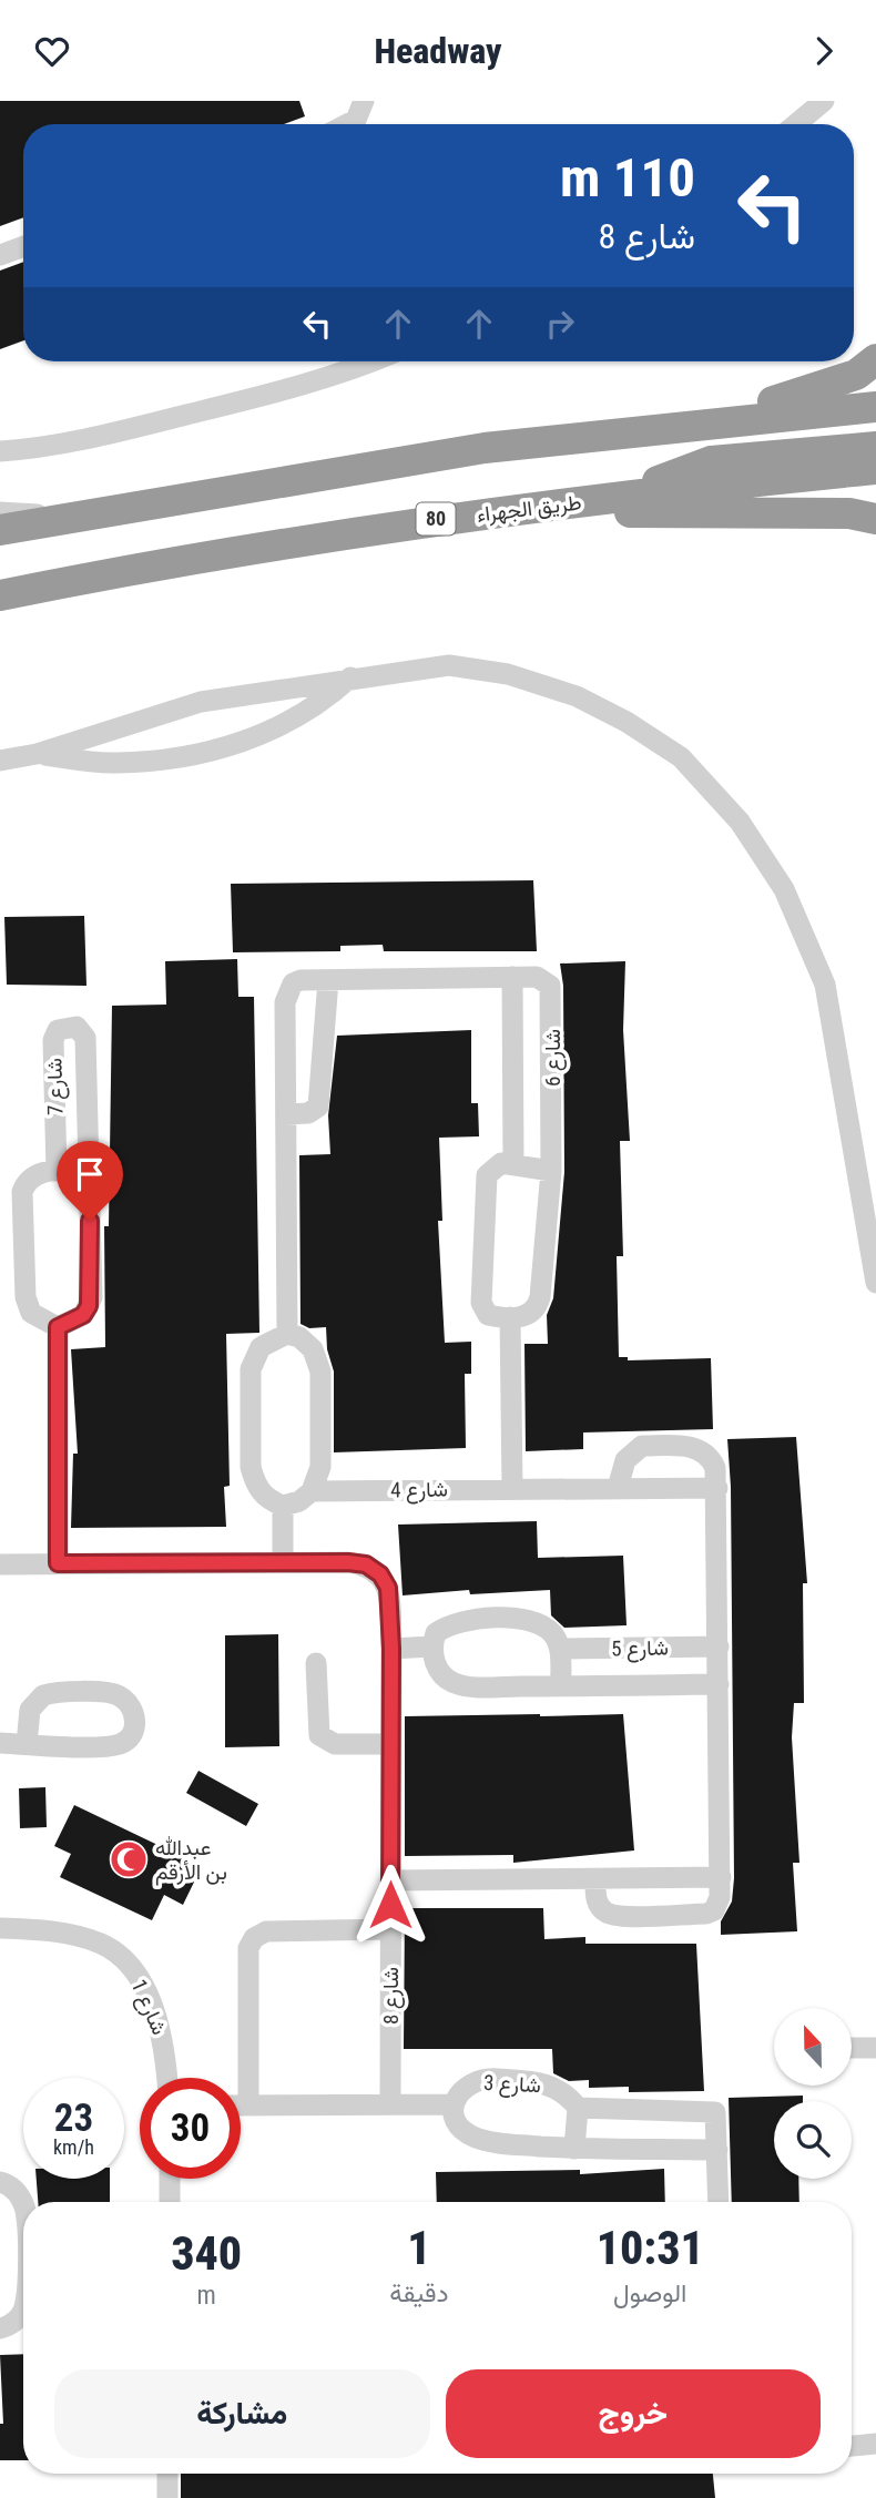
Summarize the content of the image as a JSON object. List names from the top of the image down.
{
  "streets": {
    "highway": ["طريق الجهراء", "80"],
    "street": [
      "شارع 6",
      "شارع 7",
      "شارع 4",
      "شارع 5",
      "شارع 8",
      "شارع 1",
      "شارع 3"
    ]
  },
  "places": {
    "mosque": ["عبدالله بن الأرقم"]
  },
  "north": "top",
  "page": {
    "header": "Headway",
    "turn": ["110 m", "شارع 8"],
    "speed": "23 km/h",
    "limit": "30",
    "eta": [
      "10:31",
      "الوصول",
      "1",
      "دقيقة",
      "340",
      "m"
    ],
    "buttons": ["خروج", "مشاركة"]
  }
}
